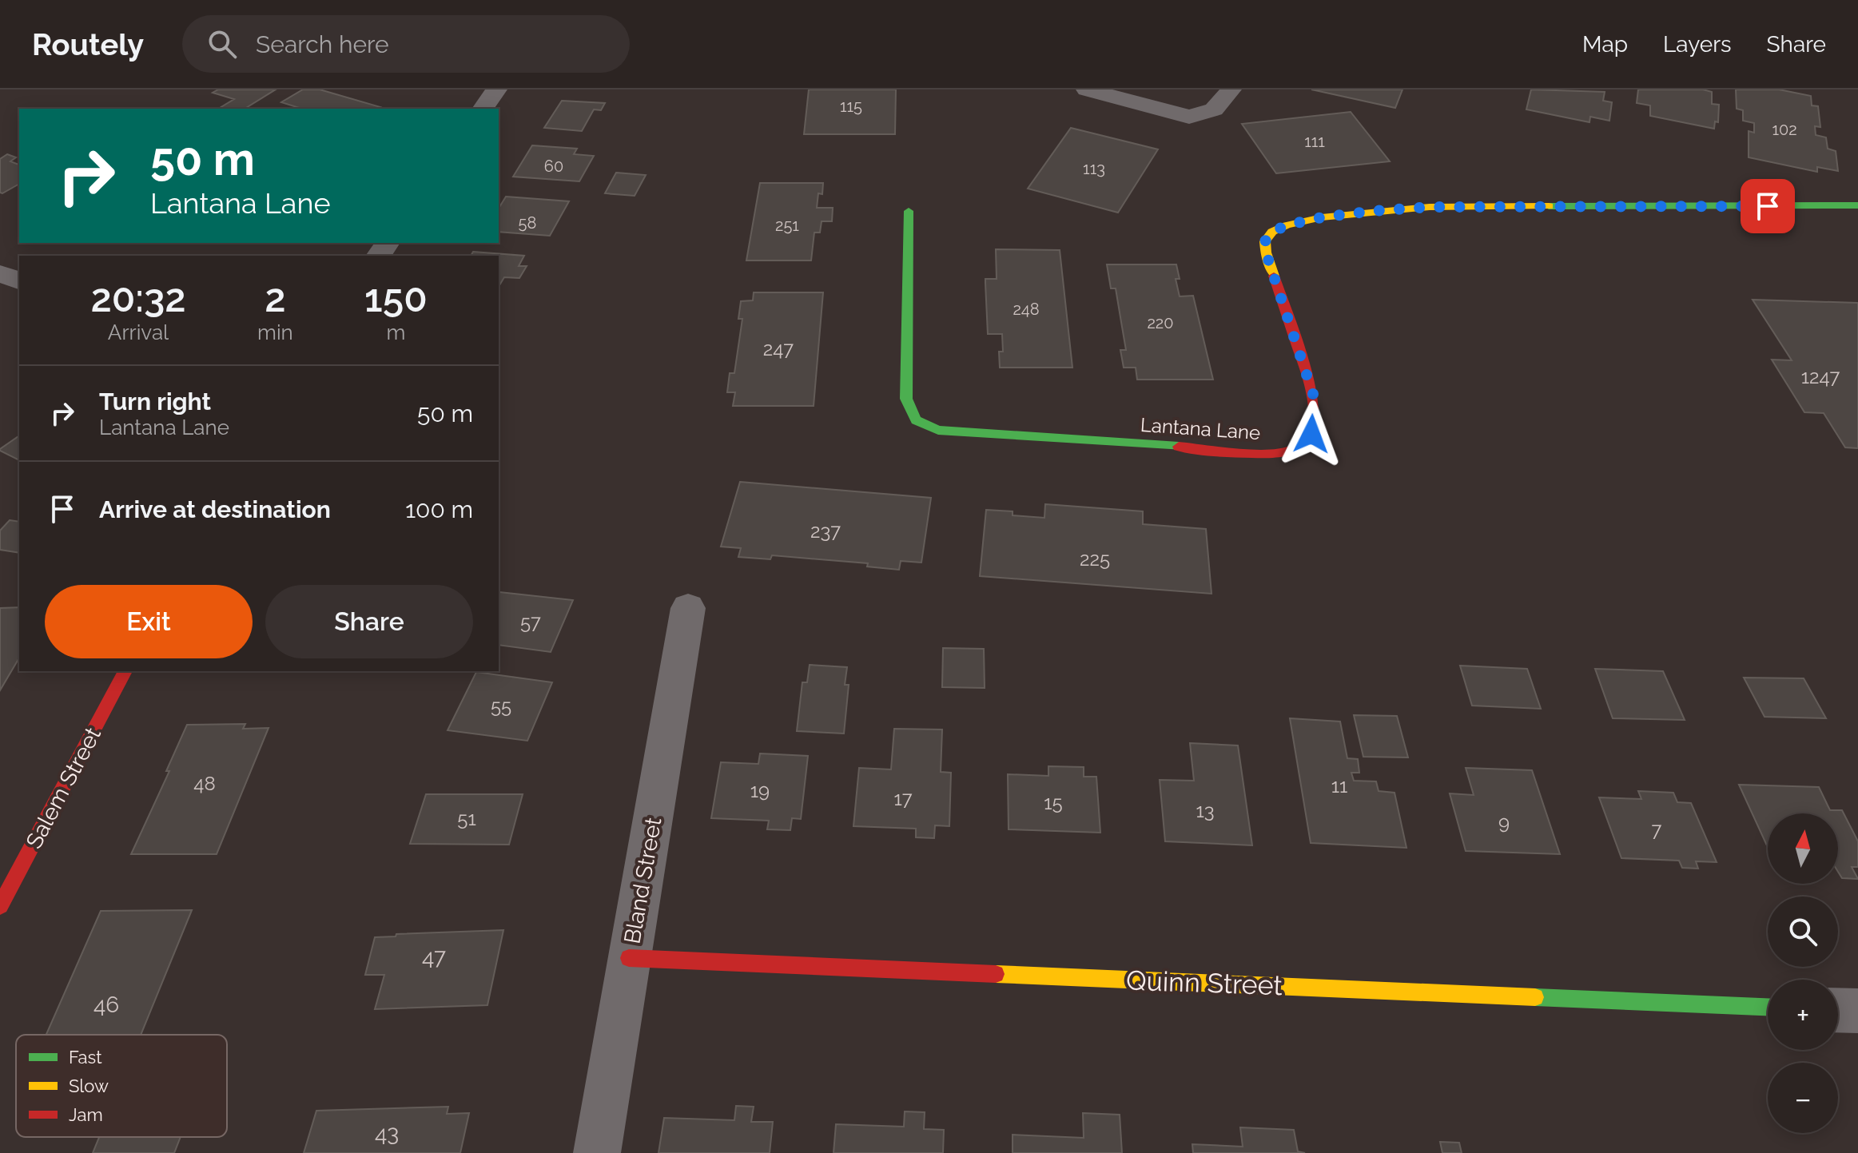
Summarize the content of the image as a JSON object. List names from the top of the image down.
{
  "streets": {
    "street": [
      "Lantana Lane",
      "Salem Street",
      "Bland Street",
      "Quinn Street"
    ]
  },
  "crossings": [
    ["Bland Street", "Quinn Street"]
  ],
  "house_numbers": [
    "115",
    "102",
    "111",
    "60",
    "113",
    "58",
    "251",
    "248",
    "220",
    "247",
    "1247",
    "237",
    "225",
    "57",
    "55",
    "48",
    "11",
    "19",
    "17",
    "15",
    "13",
    "51",
    "9",
    "7",
    "47",
    "46",
    "43"
  ],
  "legend": ["Fast", "Slow", "Jam"],
  "north": "top",
  "page": {
    "header": "Routely",
    "search": "Search here",
    "nav": ["Map", "Layers", "Share"],
    "turn": ["50 m", "Lantana Lane"],
    "eta": [
      "20:32",
      "Arrival",
      "2",
      "min",
      "150",
      "m"
    ],
    "list": [
      {
        "name": "Turn right",
        "note": "Lantana Lane",
        "value": "50 m"
      },
      {
        "name": "Arrive at destination",
        "value": "100 m"
      }
    ],
    "buttons": ["Exit", "Share"],
    "map_buttons": ["+", "−"]
  }
}
